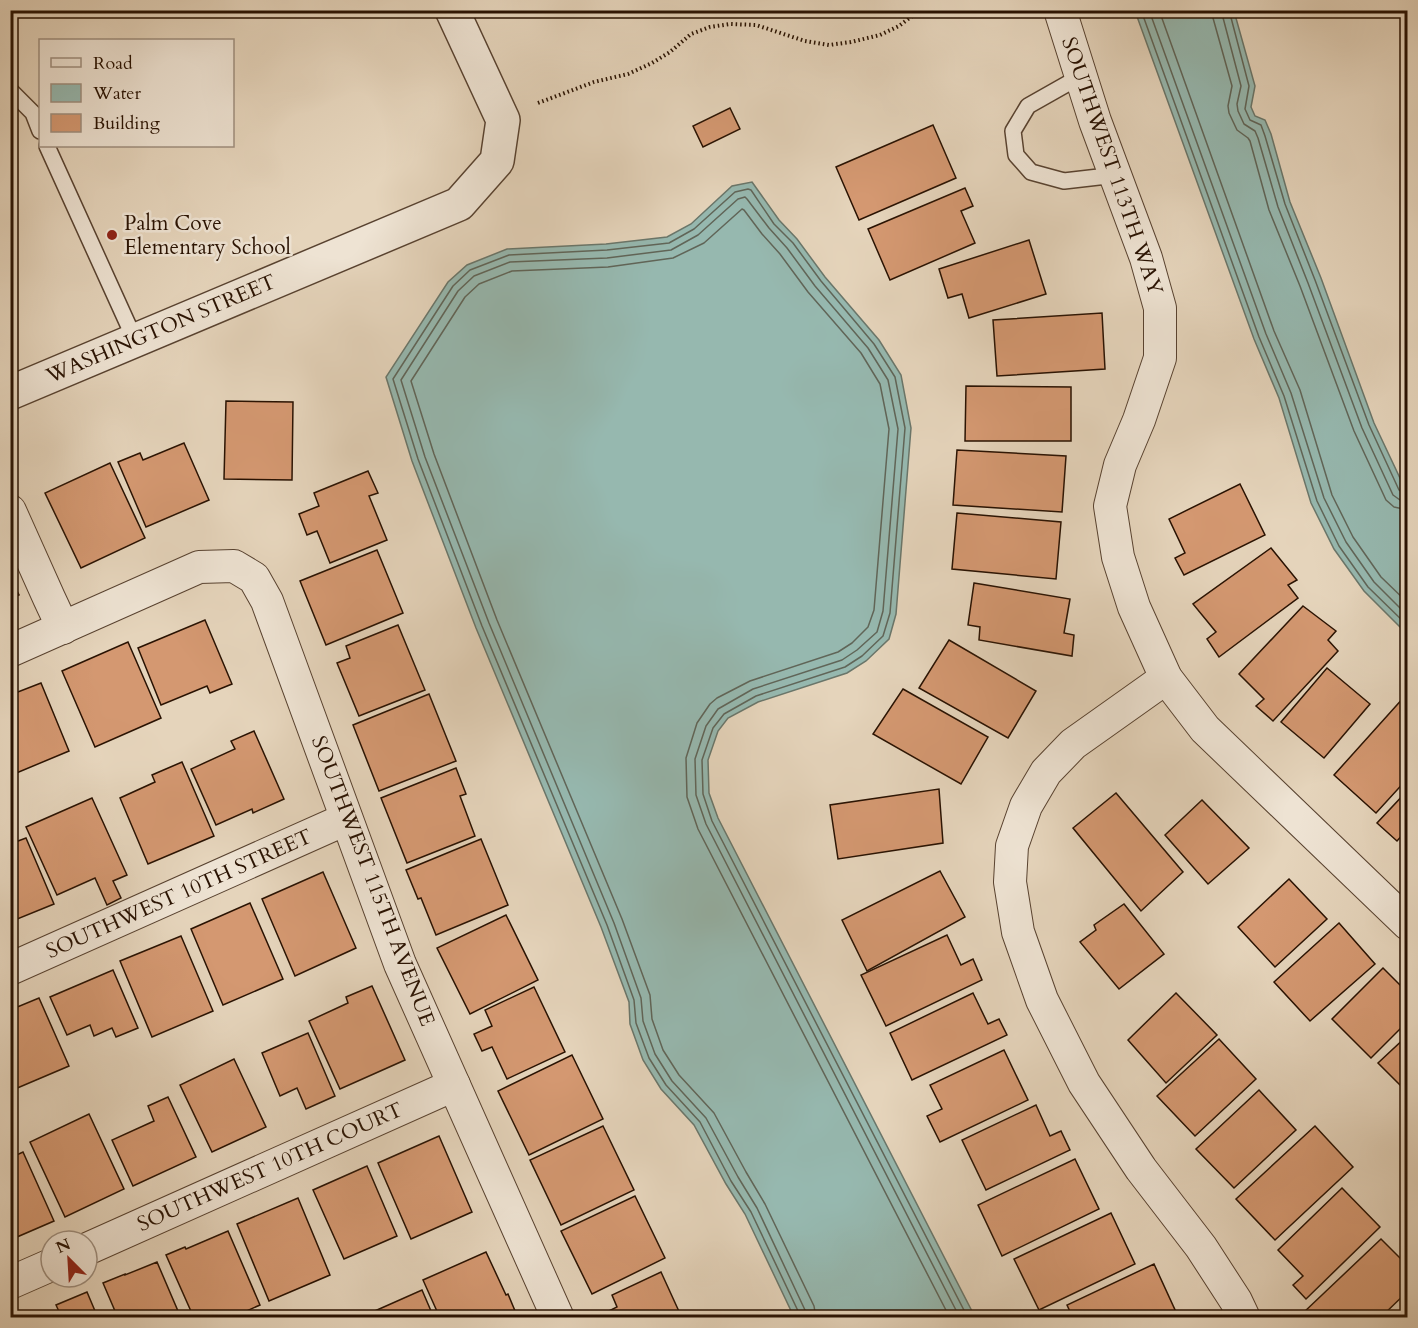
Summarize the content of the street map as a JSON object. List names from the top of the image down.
{
  "streets": {
    "street": [
      "SOUTHWEST 113TH WAY",
      "WASHINGTON STREET",
      "SOUTHWEST 115TH AVENUE",
      "SOUTHWEST 10TH STREET",
      "SOUTHWEST 10TH COURT"
    ]
  },
  "crossings": [
    ["SOUTHWEST 115TH AVENUE", "SOUTHWEST 10TH STREET"],
    ["SOUTHWEST 115TH AVENUE", "SOUTHWEST 10TH COURT"]
  ],
  "places": ["Palm Cove Elementary School"],
  "legend": ["Road", "Water", "Building"],
  "north": "top left"
}
